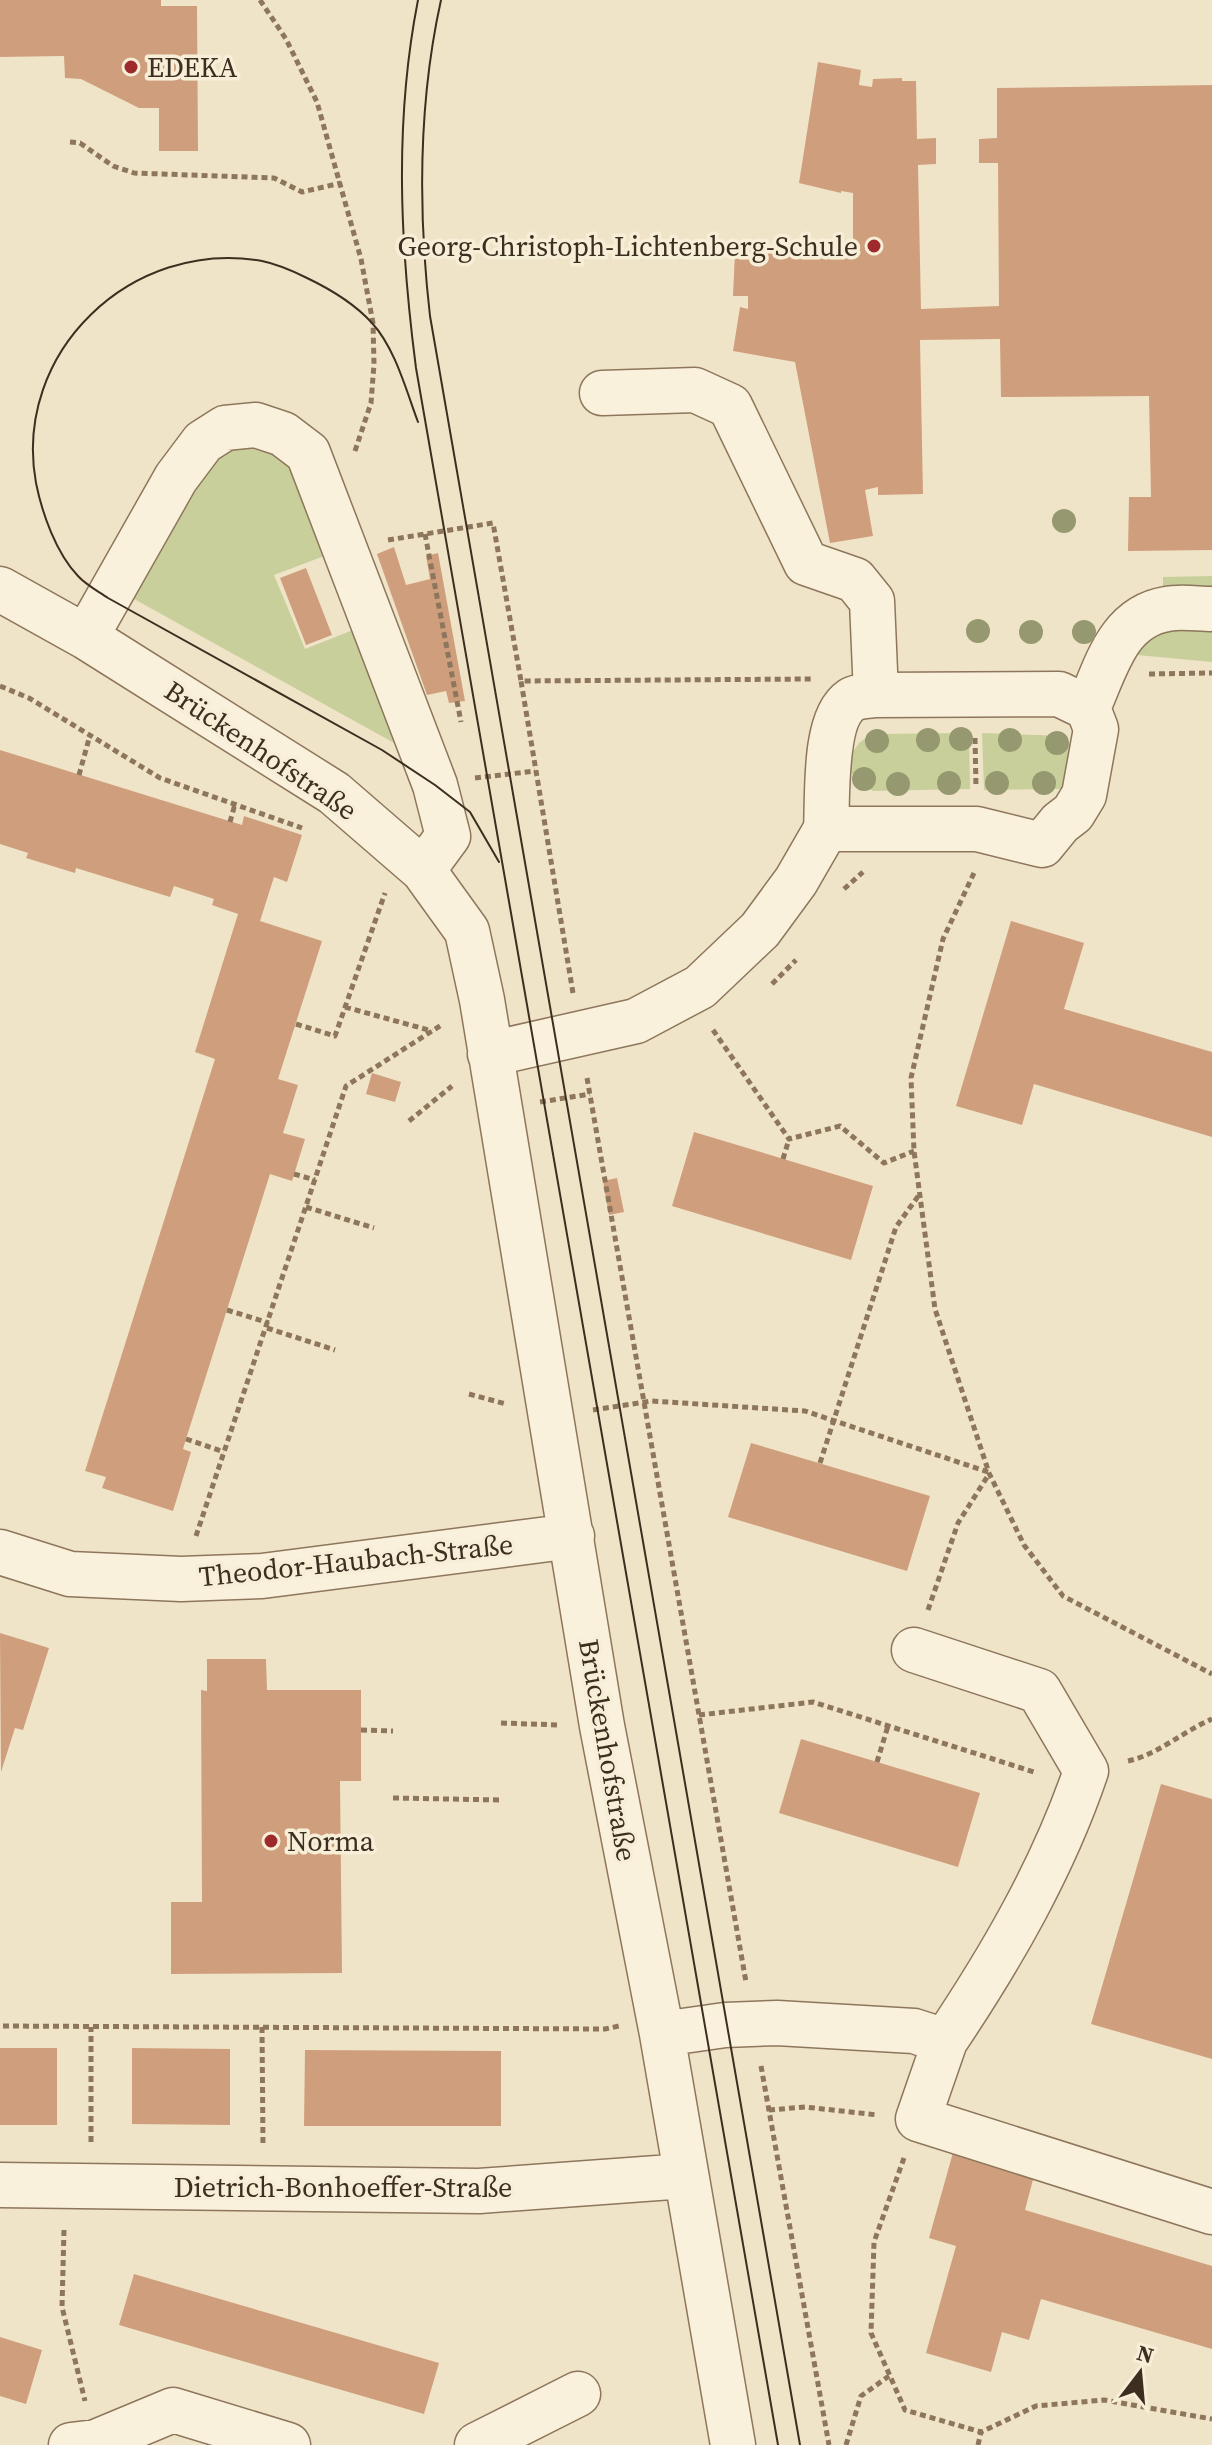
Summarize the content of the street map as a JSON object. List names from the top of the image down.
{
  "streets": {
    "street": ["Brückenhofstraße", "Theodor-Haubach-Straße", "Dietrich-Bonhoeffer-Straße"]
  },
  "crossings": [
    ["Brückenhofstraße", "Theodor-Haubach-Straße"],
    ["Brückenhofstraße", "Dietrich-Bonhoeffer-Straße"]
  ],
  "places": ["EDEKA", "Georg-Christoph-Lichtenberg-Schule", "Norma"],
  "north": "top"
}
